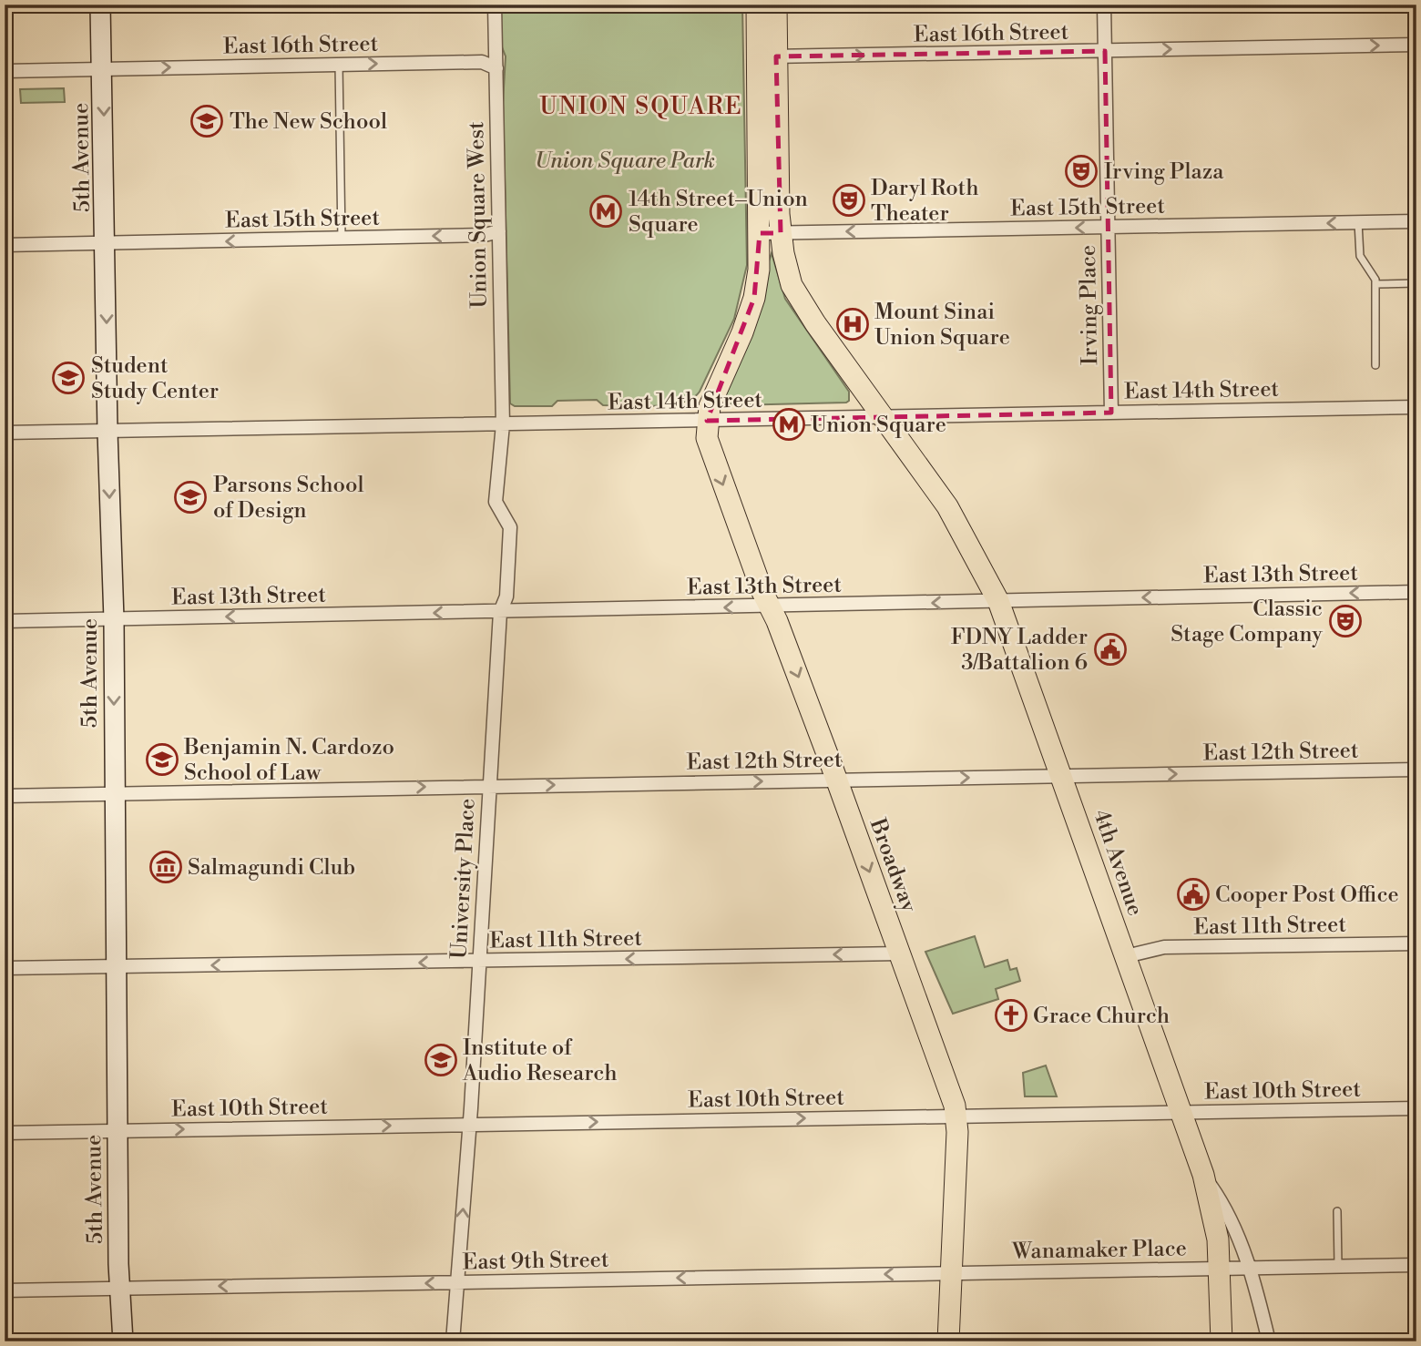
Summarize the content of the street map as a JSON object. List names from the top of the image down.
{
  "streets": {
    "main road": ["5th Avenue", "4th Avenue", "Broadway"],
    "street": [
      "East 16th Street",
      "East 15th Street",
      "Union Square West",
      "Irving Place",
      "East 14th Street",
      "East 13th Street",
      "East 12th Street",
      "University Place",
      "East 11th Street",
      "East 10th Street",
      "Wanamaker Place",
      "East 9th Street"
    ]
  },
  "crossings": [
    ["East 16th Street", "5th Avenue"],
    ["East 16th Street", "Union Square West"],
    ["East 16th Street", "Irving Place"],
    ["5th Avenue", "East 15th Street"],
    ["5th Avenue", "East 14th Street"],
    ["5th Avenue", "East 13th Street"],
    ["5th Avenue", "East 12th Street"],
    ["5th Avenue", "East 11th Street"],
    ["5th Avenue", "East 10th Street"],
    ["5th Avenue", "East 9th Street"],
    ["East 15th Street", "Union Square West"],
    ["East 15th Street", "Irving Place"],
    ["East 15th Street", "4th Avenue"],
    ["Union Square West", "East 14th Street"],
    ["Union Square West", "University Place"],
    ["Irving Place", "East 14th Street"],
    ["East 14th Street", "4th Avenue"],
    ["East 14th Street", "Broadway"],
    ["East 14th Street", "University Place"],
    ["East 13th Street", "4th Avenue"],
    ["East 13th Street", "Broadway"],
    ["East 13th Street", "University Place"],
    ["East 12th Street", "4th Avenue"],
    ["East 12th Street", "Broadway"],
    ["East 12th Street", "University Place"],
    ["4th Avenue", "East 11th Street"],
    ["4th Avenue", "East 10th Street"],
    ["4th Avenue", "Wanamaker Place"],
    ["Broadway", "East 11th Street"],
    ["Broadway", "East 10th Street"],
    ["Broadway", "Wanamaker Place"],
    ["Broadway", "East 9th Street"],
    ["University Place", "East 11th Street"],
    ["University Place", "East 10th Street"],
    ["University Place", "East 9th Street"],
    ["Wanamaker Place", "East 9th Street"]
  ],
  "one_way": [
    "East 16th Street",
    "5th Avenue",
    "East 15th Street",
    "East 13th Street",
    "East 12th Street",
    "Broadway",
    "East 11th Street",
    "East 10th Street",
    "East 9th Street"
  ],
  "districts": ["UNION SQUARE"],
  "parks": ["Union Square Park"],
  "places": {
    "school or university": [
      "The New School",
      "Student Study Center",
      "Parsons School of Design",
      "Benjamin N. Cardozo School of Law",
      "Institute of Audio Research"
    ],
    "theatre": ["Irving Plaza", "Daryl Roth Theater", "Classic Stage Company"],
    "metro station": ["14th Street–Union Square", "Union Square"],
    "hospital": ["Mount Sinai Union Square"],
    "public building": ["FDNY Ladder 3/Battalion 6", "Cooper Post Office"],
    "museum": ["Salmagundi Club"],
    "church": ["Grace Church"]
  }
}
